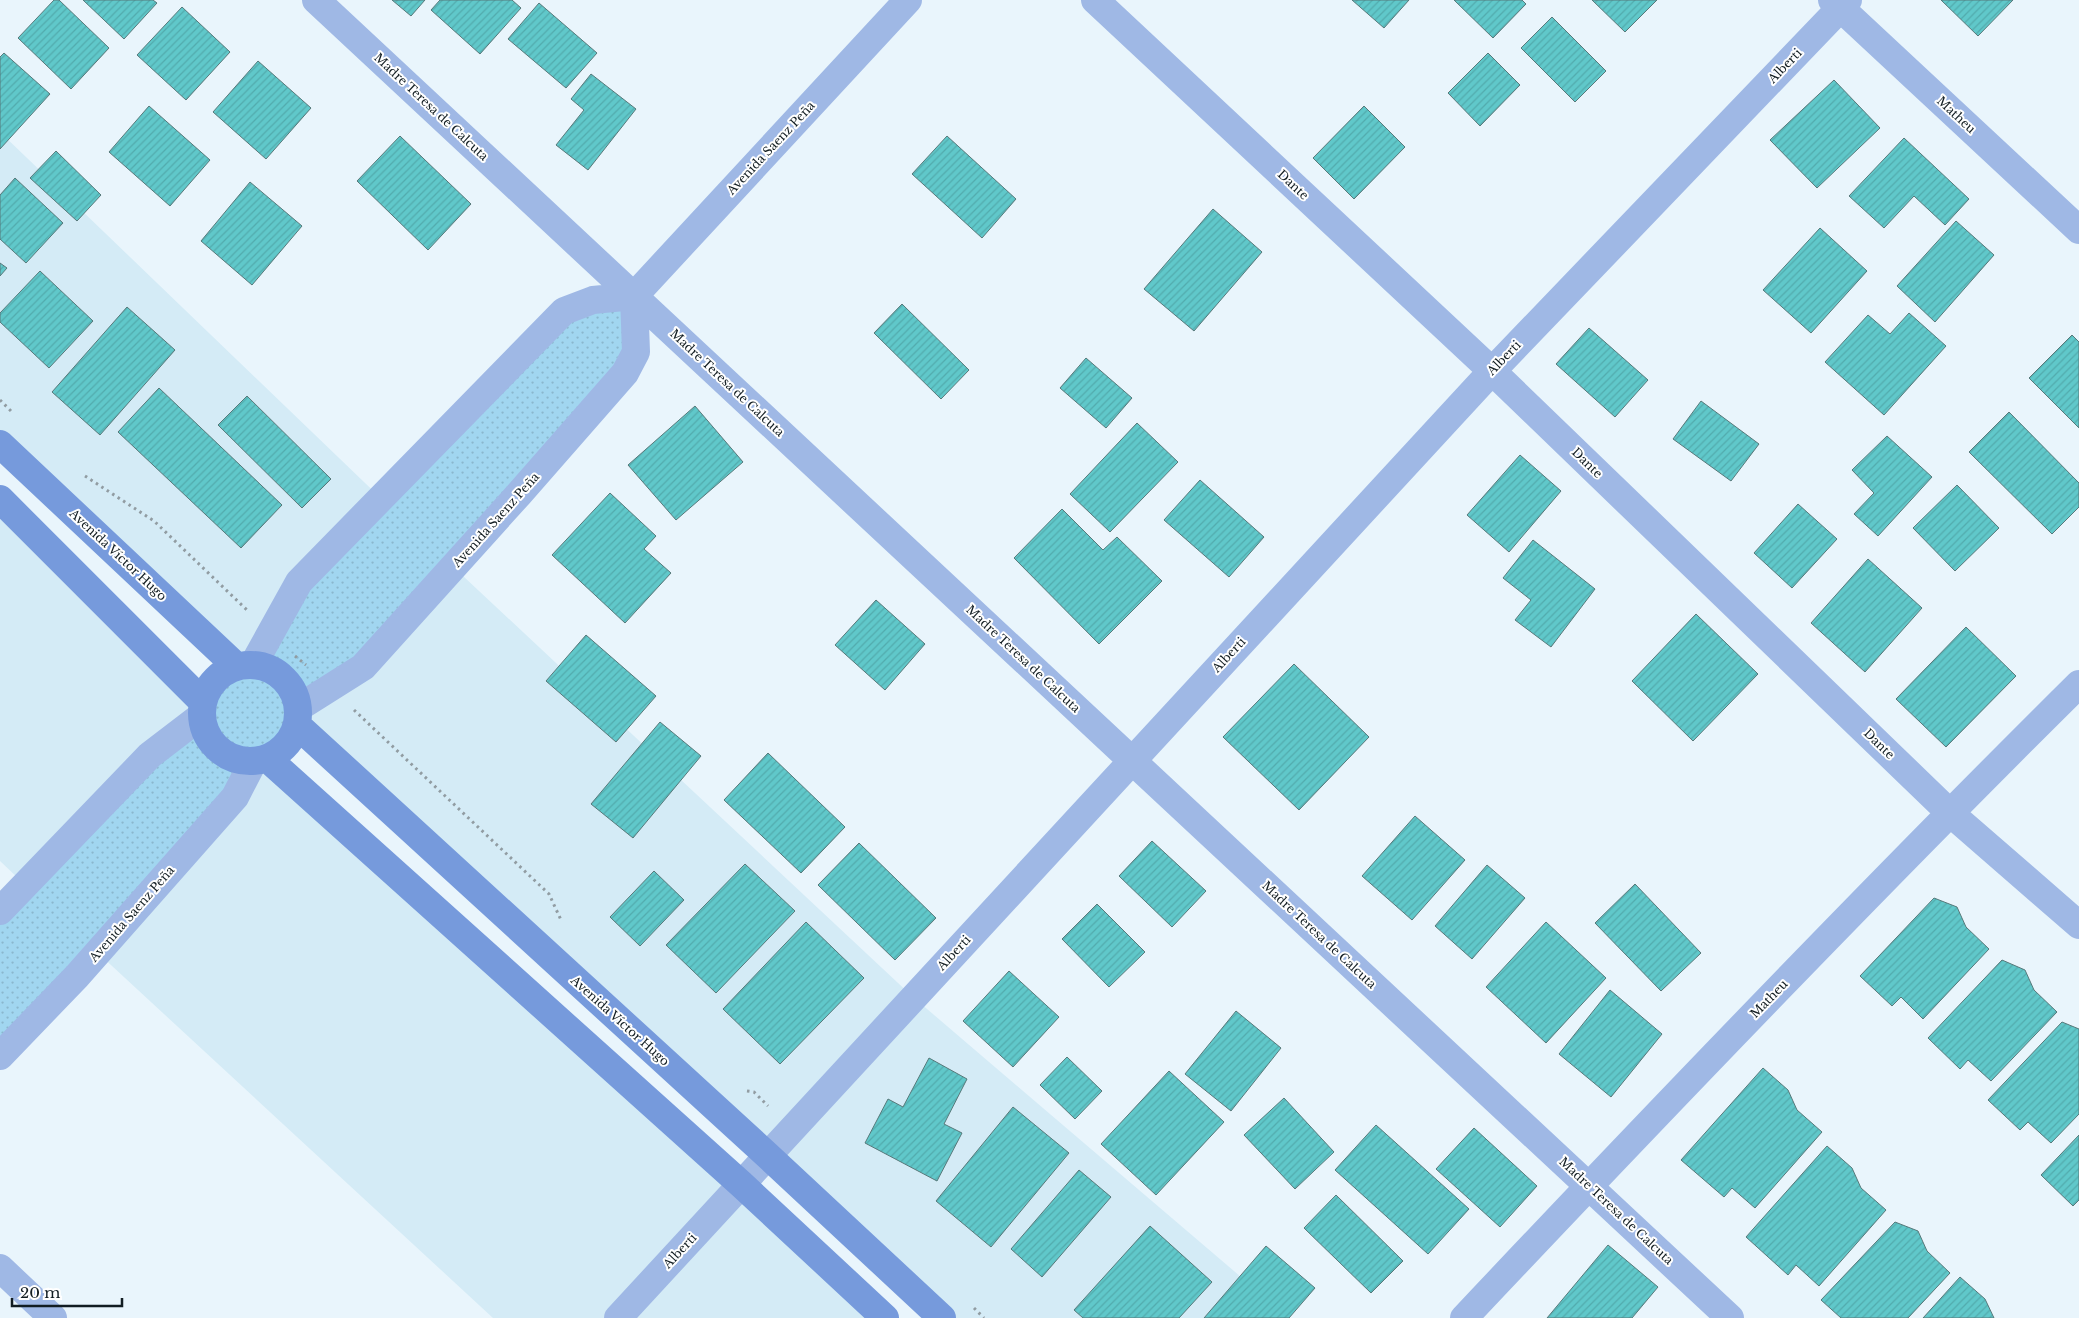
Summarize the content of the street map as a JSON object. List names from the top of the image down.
{
  "streets": {
    "main road": ["Avenida Víctor Hugo"],
    "street": [
      "Alberti",
      "Madre Teresa de Calcuta",
      "Matheu",
      "Avenida Saenz Peña",
      "Dante"
    ]
  },
  "crossings": [
    ["Alberti", "Madre Teresa de Calcuta"],
    ["Alberti", "Matheu"],
    ["Alberti", "Dante"],
    ["Alberti", "Avenida Víctor Hugo"],
    ["Madre Teresa de Calcuta", "Matheu"],
    ["Madre Teresa de Calcuta", "Avenida Saenz Peña"],
    ["Matheu", "Dante"],
    ["Avenida Saenz Peña", "Avenida Víctor Hugo"]
  ],
  "scale_bar": "20 m"
}
